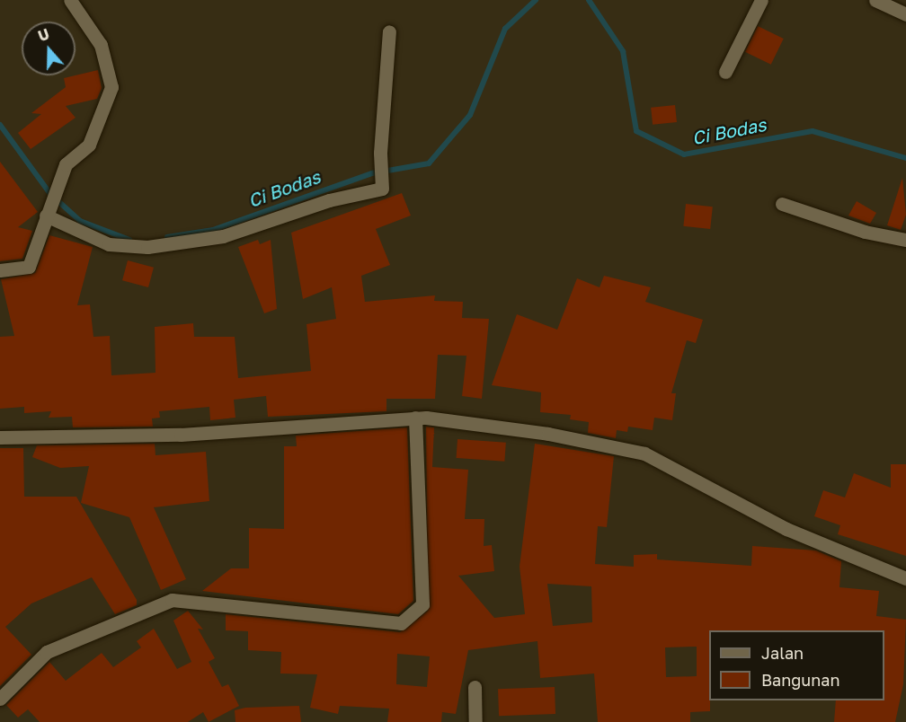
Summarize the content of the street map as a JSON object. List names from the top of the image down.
{
  "water": ["Ci Bodas"],
  "legend": ["Jalan", "Bangunan"],
  "north": "top"
}
